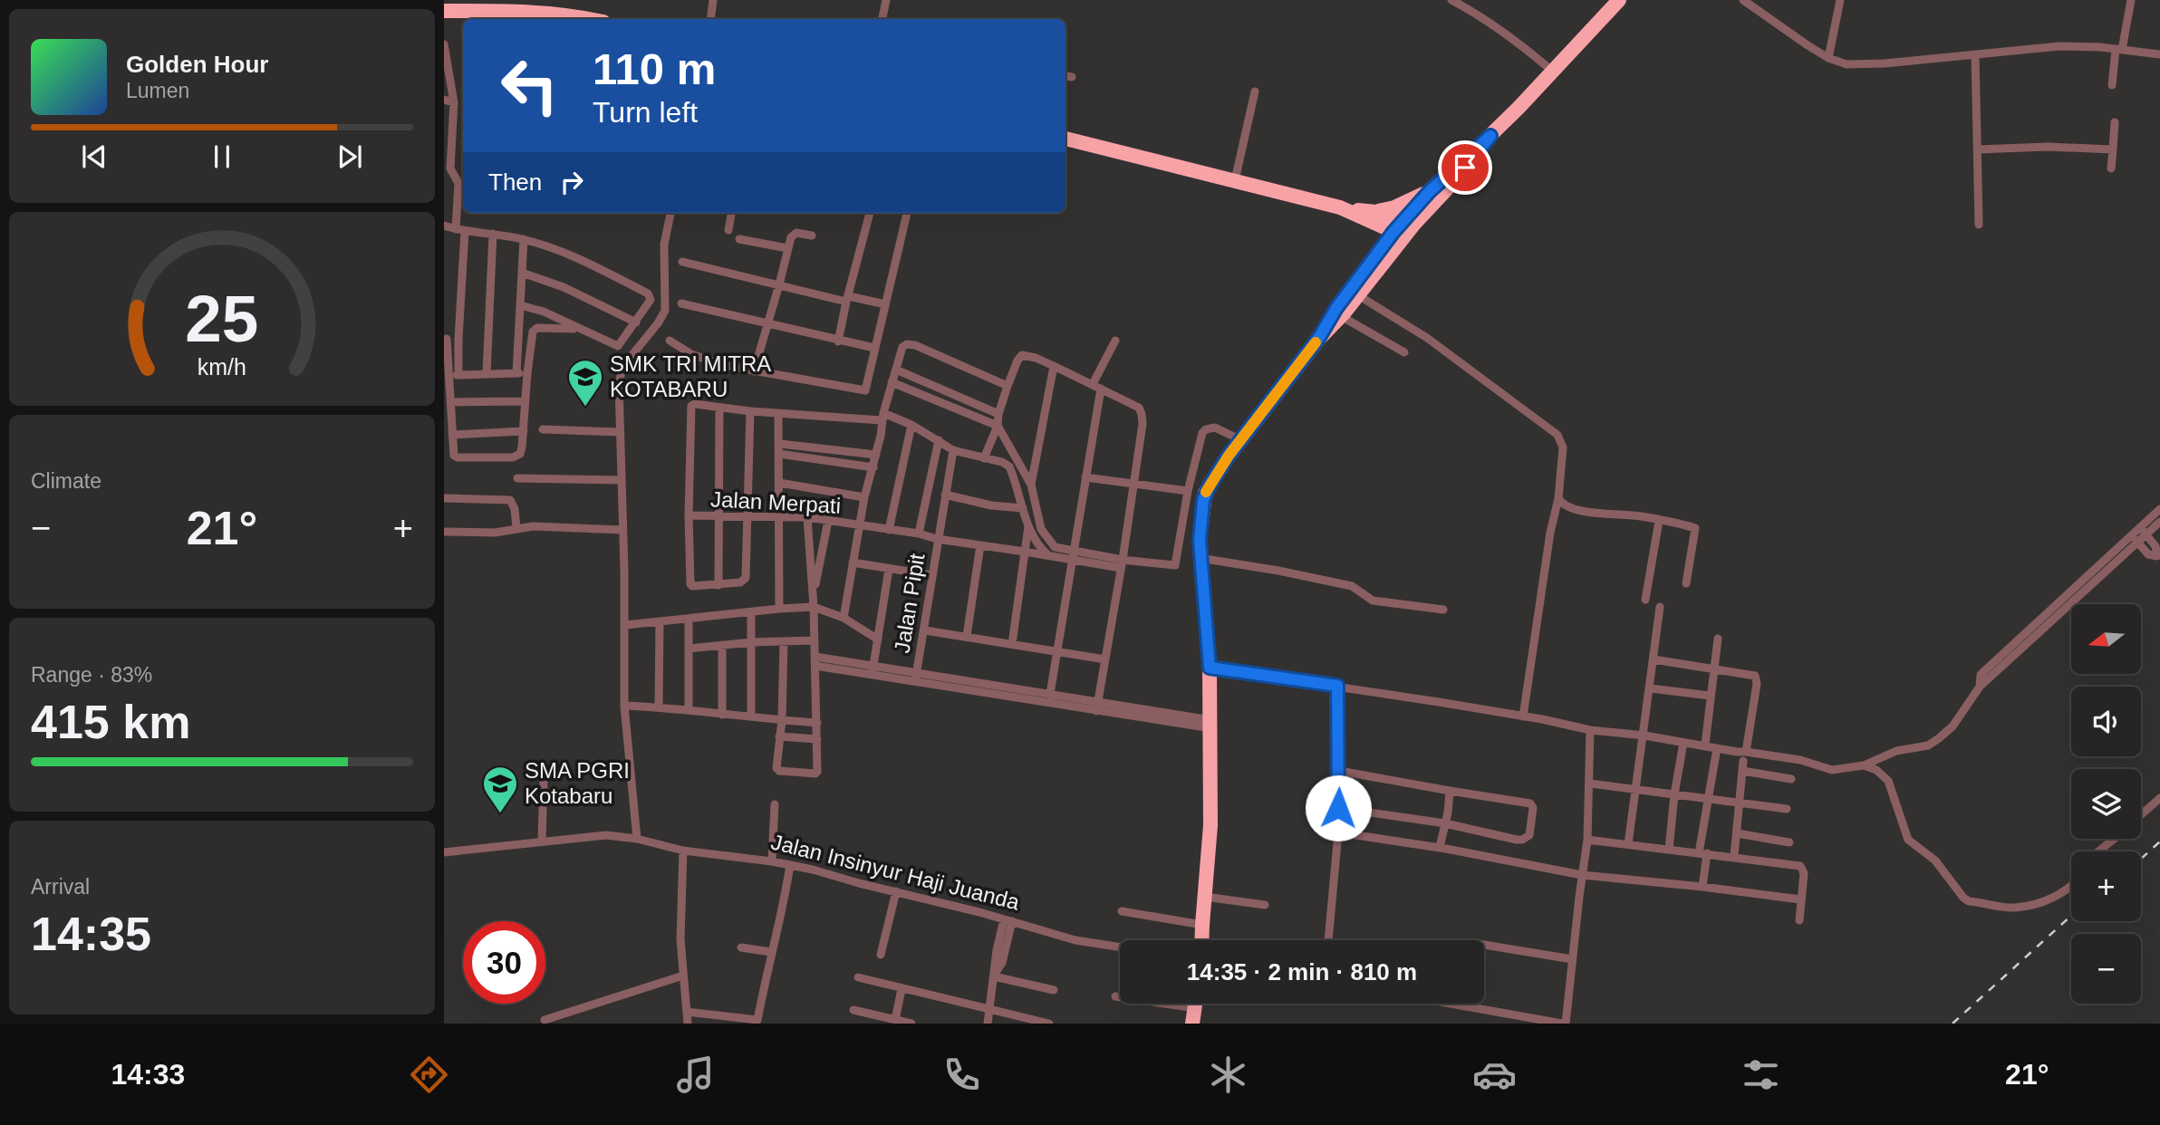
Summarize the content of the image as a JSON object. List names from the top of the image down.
{
  "streets": {
    "street": ["Jalan Merpati", "Jalan Pipit", "Jalan Insinyur Haji Juanda"]
  },
  "crossings": [
    ["Jalan Merpati", "Jalan Pipit"]
  ],
  "places": {
    "school or university": ["SMK TRI MITRA KOTABARU", "SMA PGRI Kotabaru"]
  },
  "north": "left",
  "page": {
    "turn": ["110 m", "Turn left"],
    "song": ["Golden Hour", "Lumen"],
    "then": "Then",
    "tile": [
      "Climate",
      ["Range · 83%", "415 km"],
      ["Arrival", "14:35"]
    ],
    "heat": ["−", "21°", "+"],
    "map_buttons": ["+", "−"],
    "limit": "30",
    "trip": "14:35 · 2 min · 810 m",
    "tabs": ["14:33", "21°"],
    "gauge": ["25", "km/h"]
  }
}
